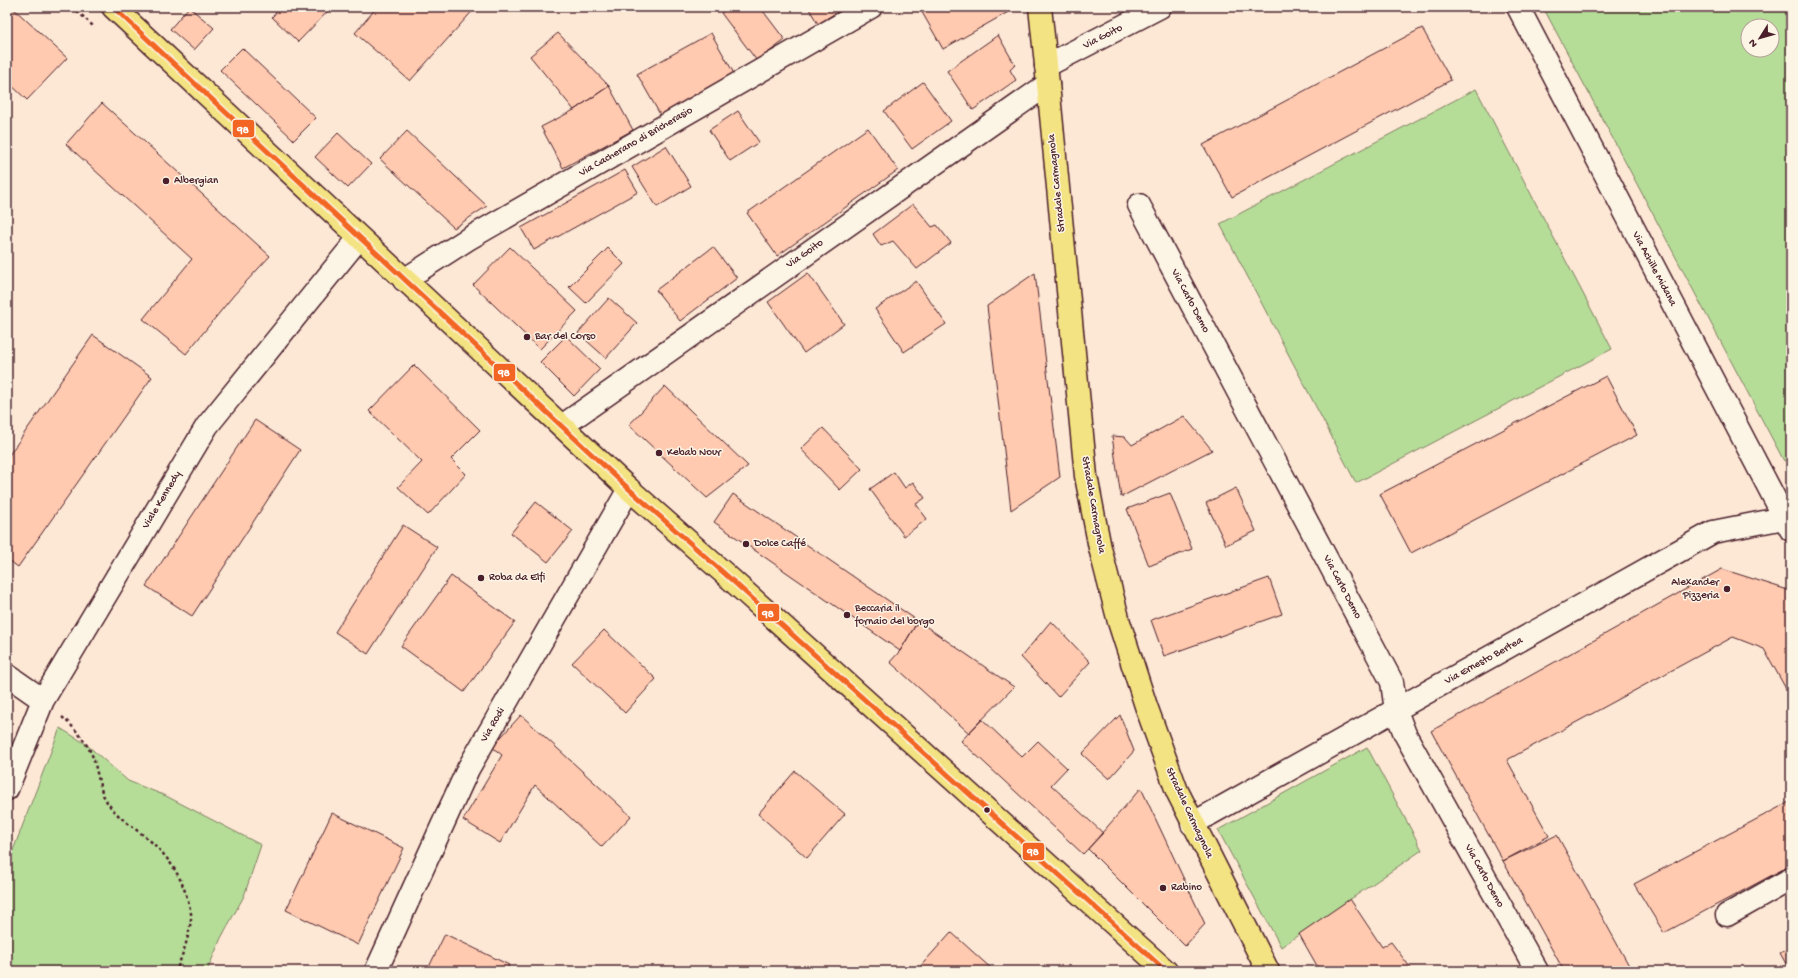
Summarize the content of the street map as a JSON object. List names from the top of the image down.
{
  "streets": {
    "main road": ["Stradale Carmagnola"],
    "street": [
      "Via Goito",
      "Via Cacherano di Bricherasio",
      "Via Achille Midana",
      "Via Carlo Demo",
      "Viale Kennedy",
      "Via Ernesto Bertea",
      "Via Rodi"
    ]
  },
  "crossings": [
    ["Via Goito", "Stradale Carmagnola"],
    ["Stradale Carmagnola", "Via Ernesto Bertea"],
    ["Via Achille Midana", "Via Ernesto Bertea"],
    ["Via Carlo Demo", "Via Ernesto Bertea"]
  ],
  "places": [
    "Albergian",
    "Bar del Corso",
    "Kebab Nour",
    "Dolce Caffé",
    "Roba da Elfi",
    "Alexander Pizzeria",
    "Beccaria il fornaio del borgo",
    "Rabino"
  ],
  "lines": ["transit line 98"],
  "north": "bottom left"
}
